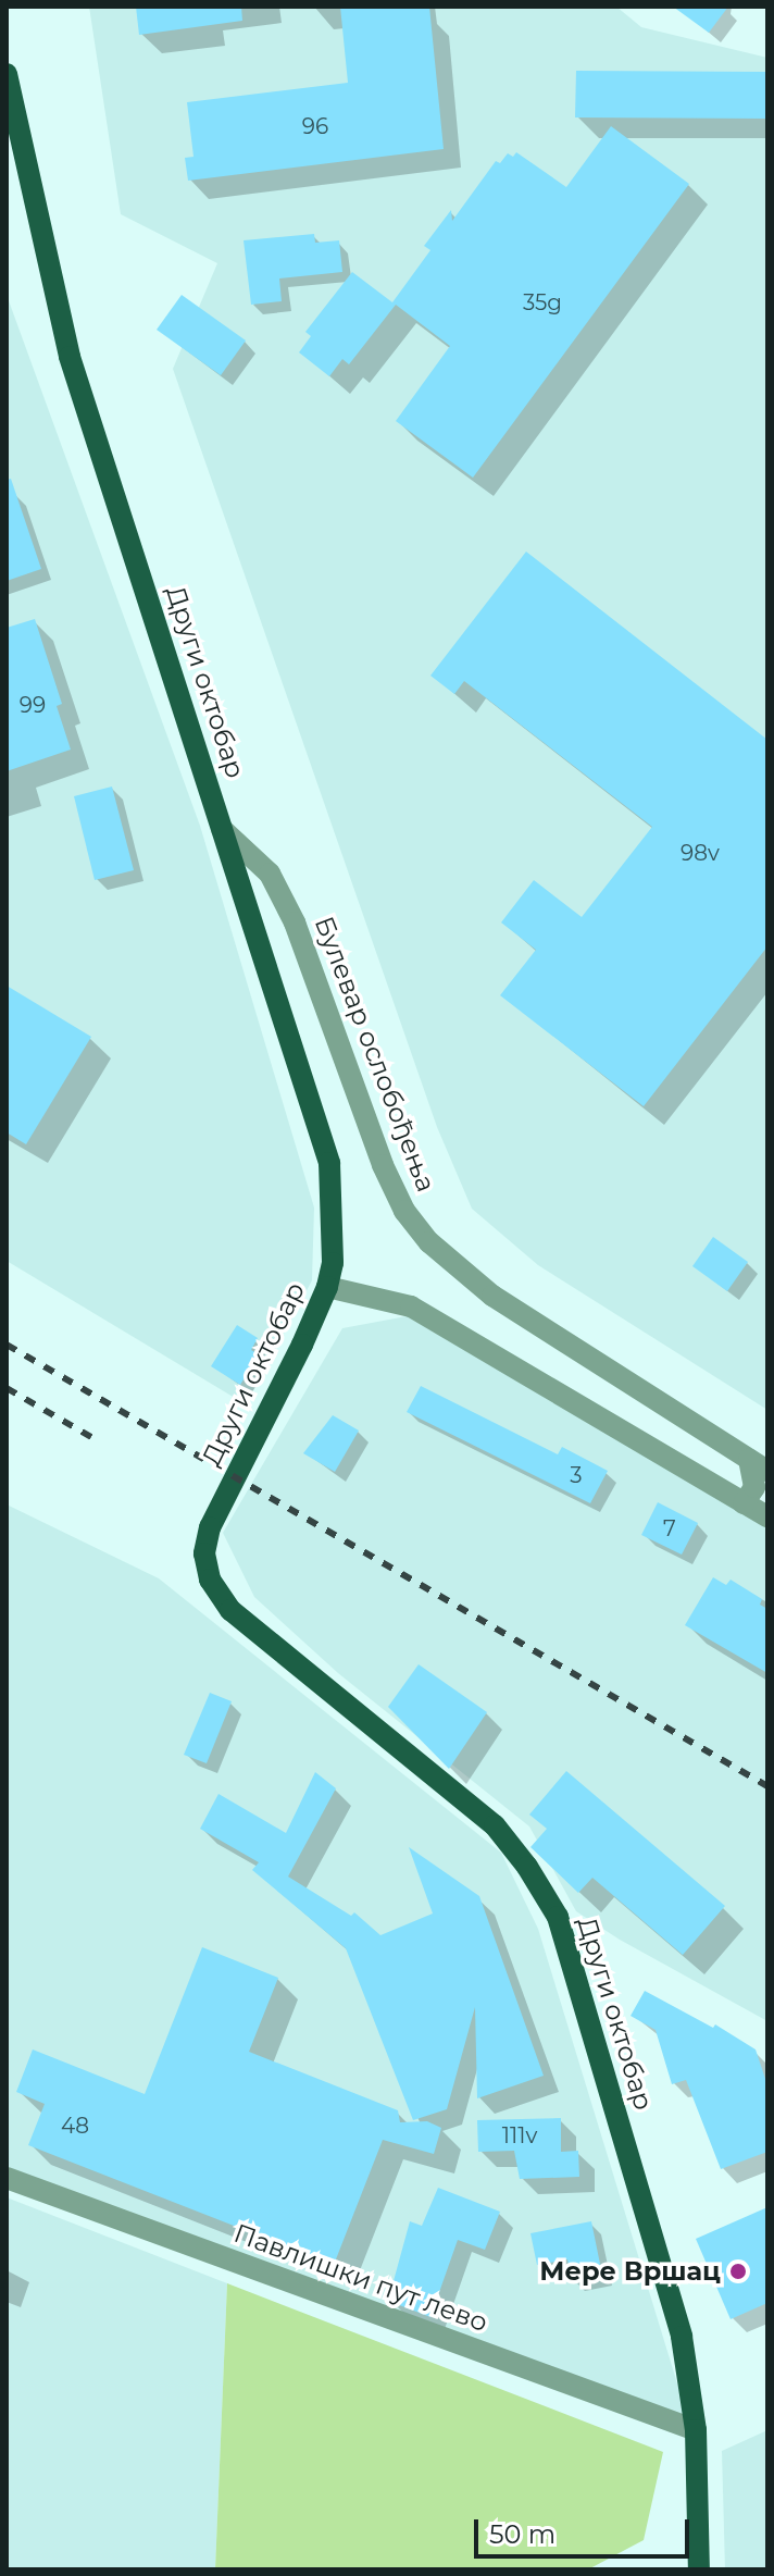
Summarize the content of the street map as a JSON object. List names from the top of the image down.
{
  "streets": {
    "main road": ["Други октобар"],
    "street": ["Булевар ослобођења", "Павлишки пут лево"]
  },
  "crossings": [
    ["Други октобар", "Булевар ослобођења"],
    ["Други октобар", "Павлишки пут лево"]
  ],
  "places": ["Мере Вршац"],
  "house_numbers": [
    "96",
    "35g",
    "99",
    "98v",
    "3",
    "7",
    "48",
    "111v"
  ],
  "scale_bar": "50 m"
}
